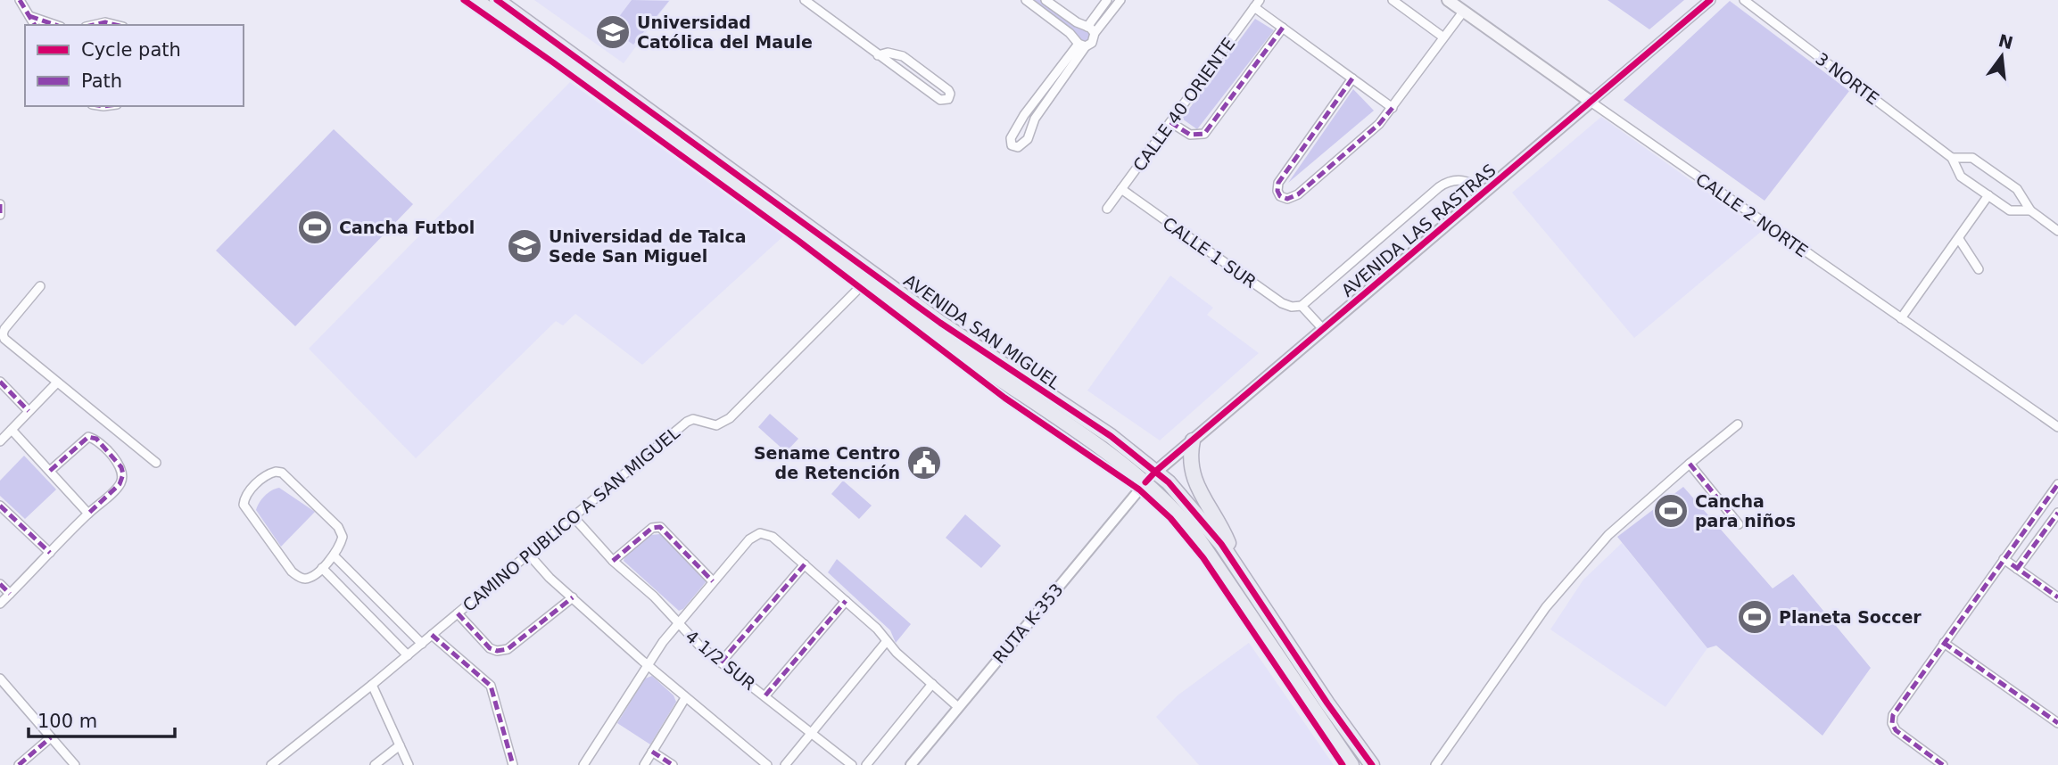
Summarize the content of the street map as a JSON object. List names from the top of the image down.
{
  "streets": {
    "highway": ["AVENIDA SAN MIGUEL"],
    "main road": ["CALLE 2 NORTE", "AVENIDA LAS RASTRAS"],
    "street": [
      "3 NORTE",
      "CALLE 40 ORIENTE",
      "CALLE 1 SUR",
      "CAMINO PUBLICO A SAN MIGUEL",
      "RUTA K-353",
      "4 1/2 SUR"
    ]
  },
  "crossings": [
    ["CALLE 40 ORIENTE", "CALLE 1 SUR"],
    ["CALLE 2 NORTE", "AVENIDA LAS RASTRAS"],
    ["AVENIDA LAS RASTRAS", "AVENIDA SAN MIGUEL"],
    ["AVENIDA LAS RASTRAS", "RUTA K-353"],
    ["AVENIDA SAN MIGUEL", "CAMINO PUBLICO A SAN MIGUEL"],
    ["AVENIDA SAN MIGUEL", "RUTA K-353"],
    ["CAMINO PUBLICO A SAN MIGUEL", "4 1/2 SUR"]
  ],
  "places": {
    "school or university": ["Universidad Católica del Maule", "Universidad de Talca Sede San Miguel"],
    "sports": ["Cancha Futbol", "Cancha para niños", "Planeta Soccer"],
    "public building": ["Sename Centro de Retención"]
  },
  "legend": ["Cycle path", "Path"],
  "scale_bar": "100 m",
  "north": "top"
}
